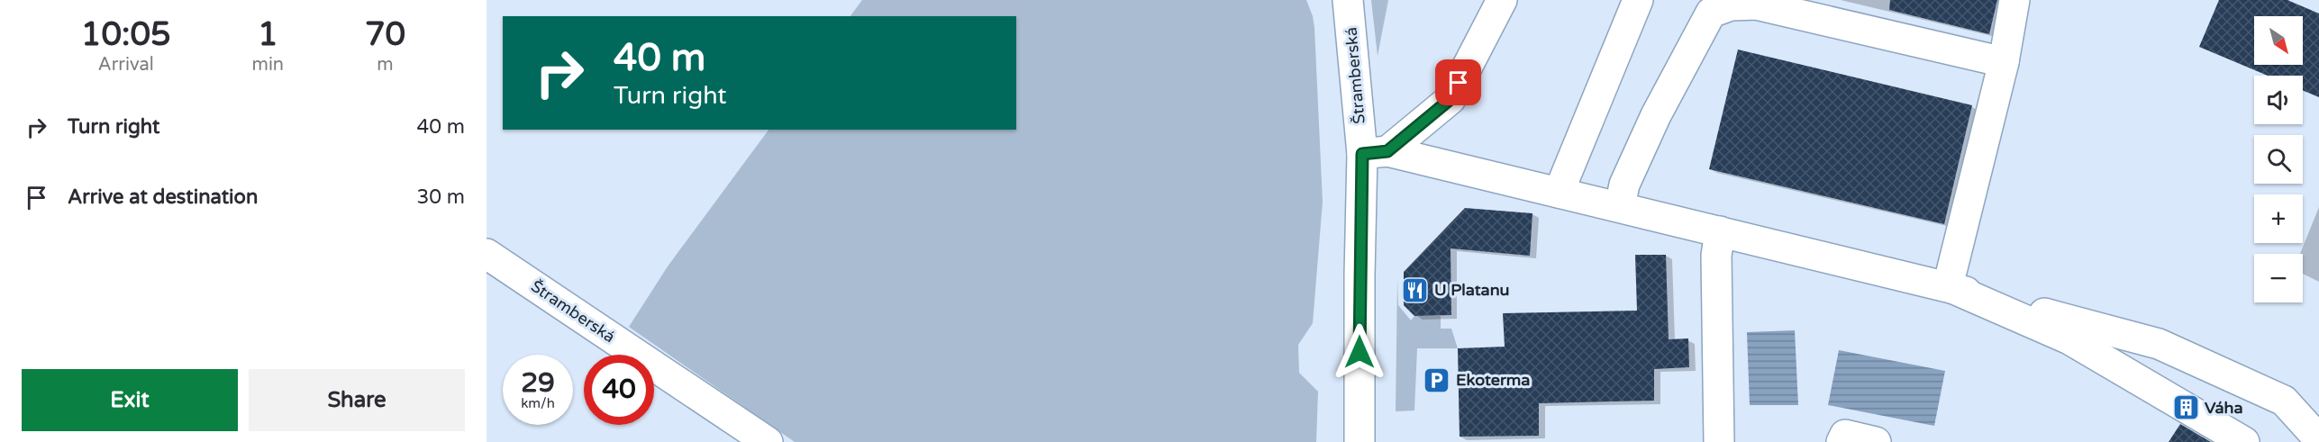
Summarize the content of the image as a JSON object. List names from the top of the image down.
{
  "streets": {
    "street": ["Štramberská"]
  },
  "places": {
    "restaurant": ["U Platanu"],
    "parking": ["Ekoterma"],
    "building": ["Váha"]
  },
  "north": "bottom right",
  "page": {
    "eta": [
      "10:05",
      "Arrival",
      "1",
      "min",
      "70",
      "m"
    ],
    "map_buttons": ["+", "−"],
    "turn": ["40 m", "Turn right"],
    "list": [
      {
        "name": "Turn right",
        "value": "40 m"
      },
      {
        "name": "Arrive at destination",
        "value": "30 m"
      }
    ],
    "speed": "29 km/h",
    "limit": "40",
    "buttons": ["Exit", "Share"]
  }
}
